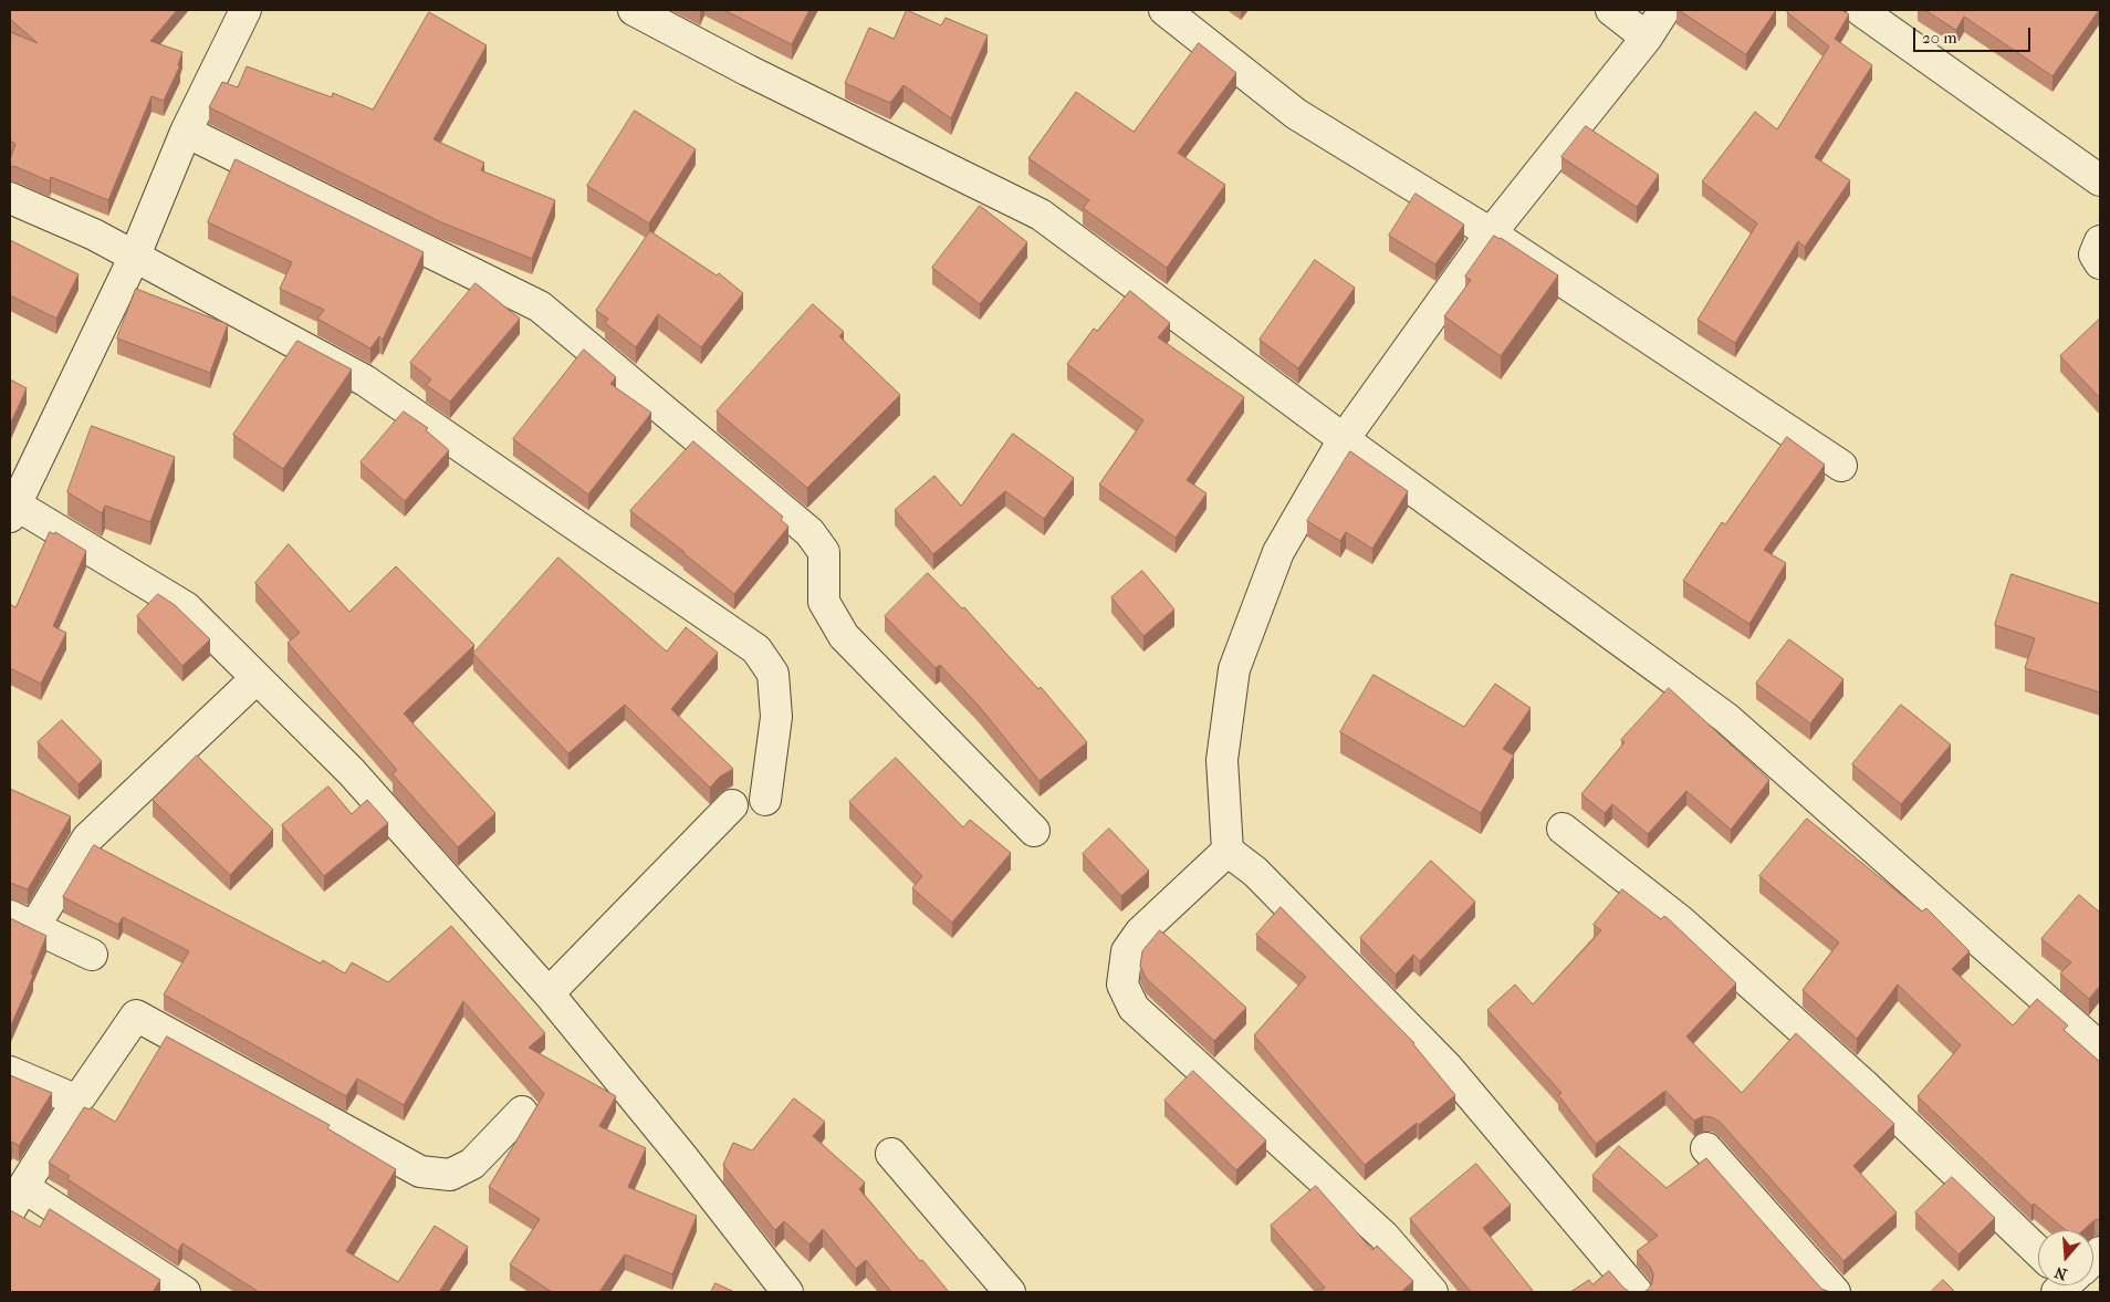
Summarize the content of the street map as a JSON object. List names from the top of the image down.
{
  "scale_bar": "20 m",
  "north": "bottom"
}
